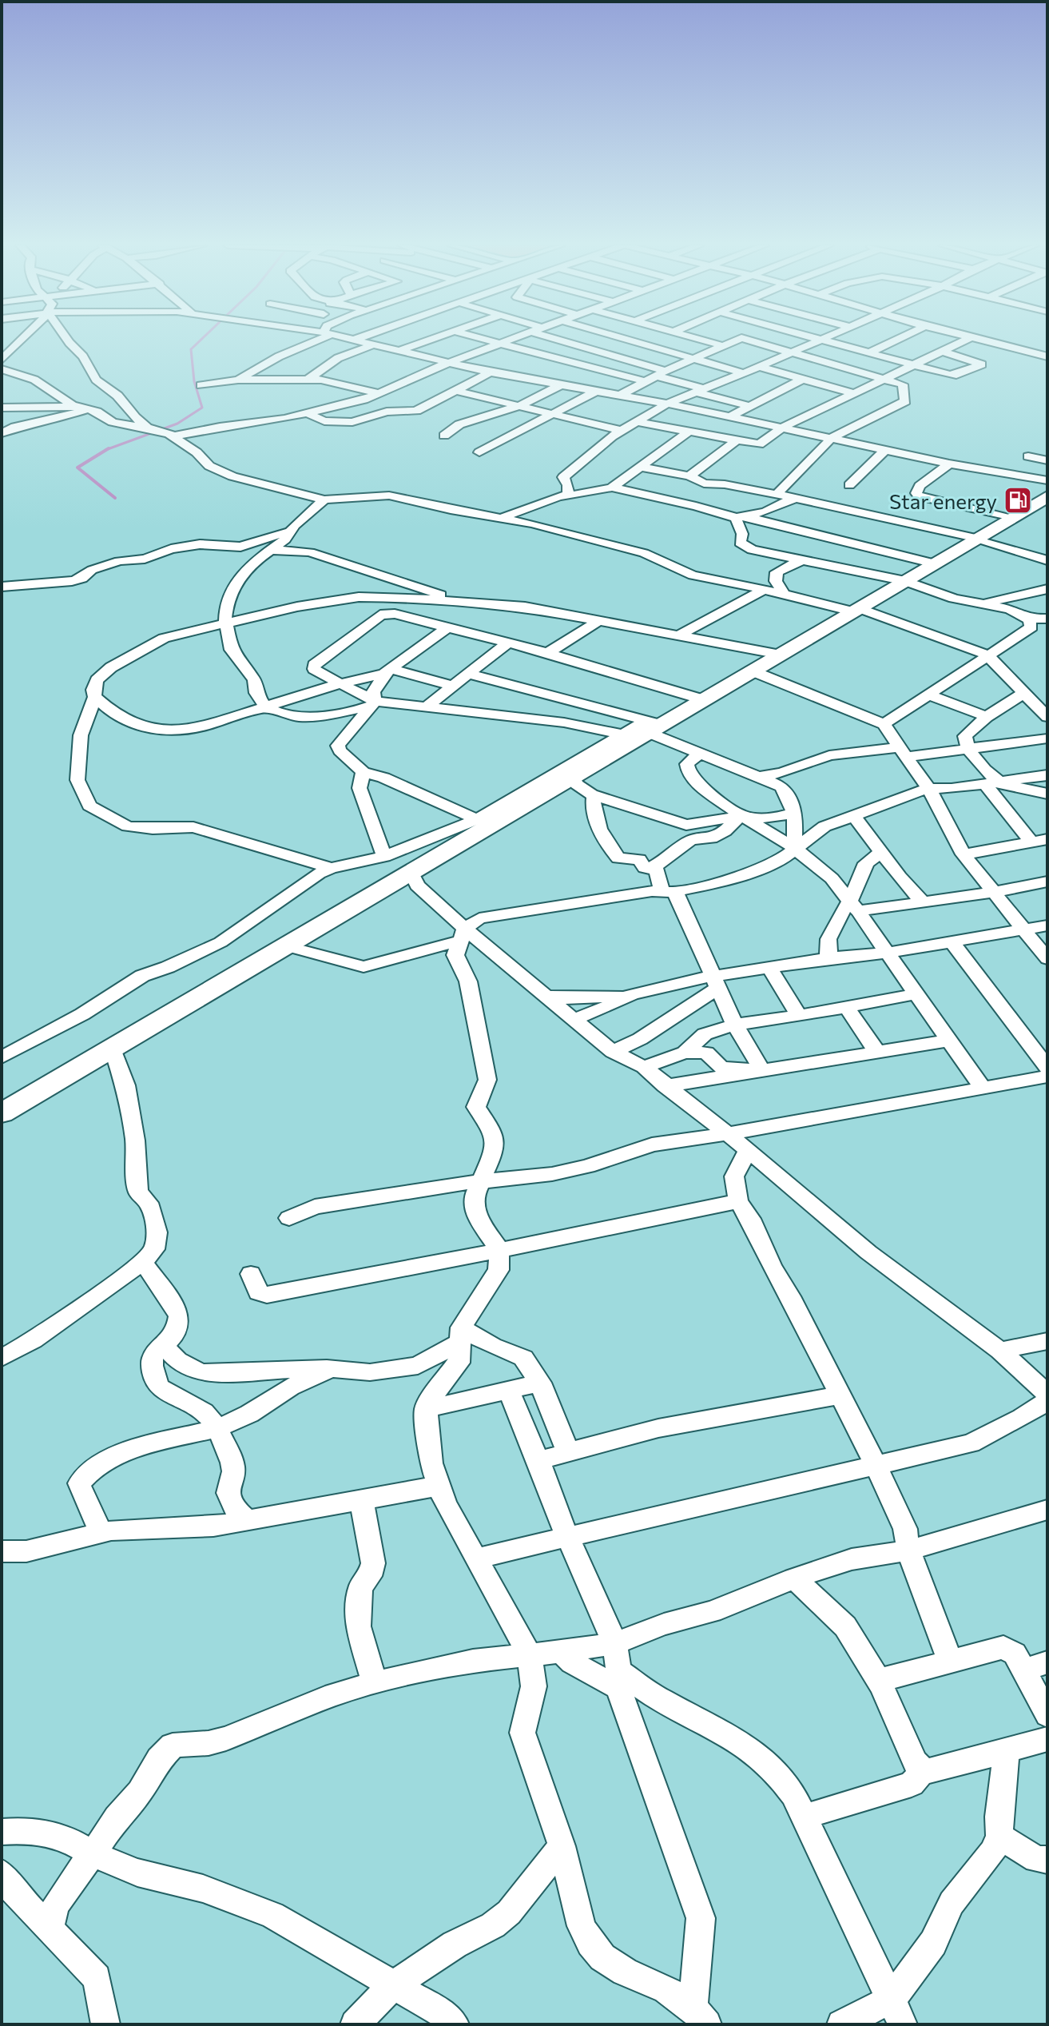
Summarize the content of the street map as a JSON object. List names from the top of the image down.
{
  "places": {
    "fuel station": ["Star energy"]
  }
}
